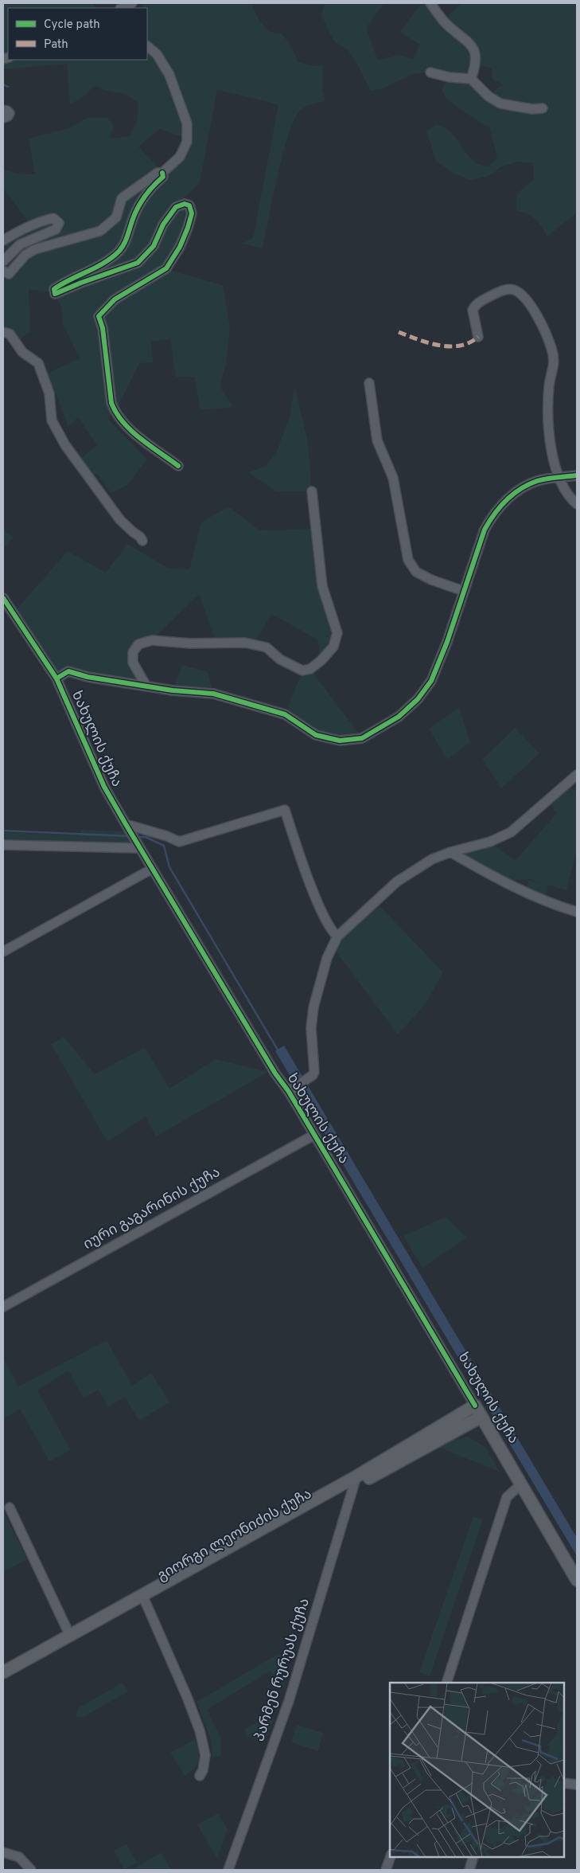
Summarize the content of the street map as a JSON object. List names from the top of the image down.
{
  "streets": {
    "main road": ["ხახულის ქუჩა", "გიორგი ლეონიძის ქუჩა"],
    "street": ["იური გაგარინის ქუჩა", "პარმენ რურუას ქუჩა"]
  },
  "crossings": [
    ["ხახულის ქუჩა", "იური გაგარინის ქუჩა"],
    ["ხახულის ქუჩა", "გიორგი ლეონიძის ქუჩა"],
    ["გიორგი ლეონიძის ქუჩა", "პარმენ რურუას ქუჩა"]
  ],
  "legend": ["Cycle path", "Path"]
}
